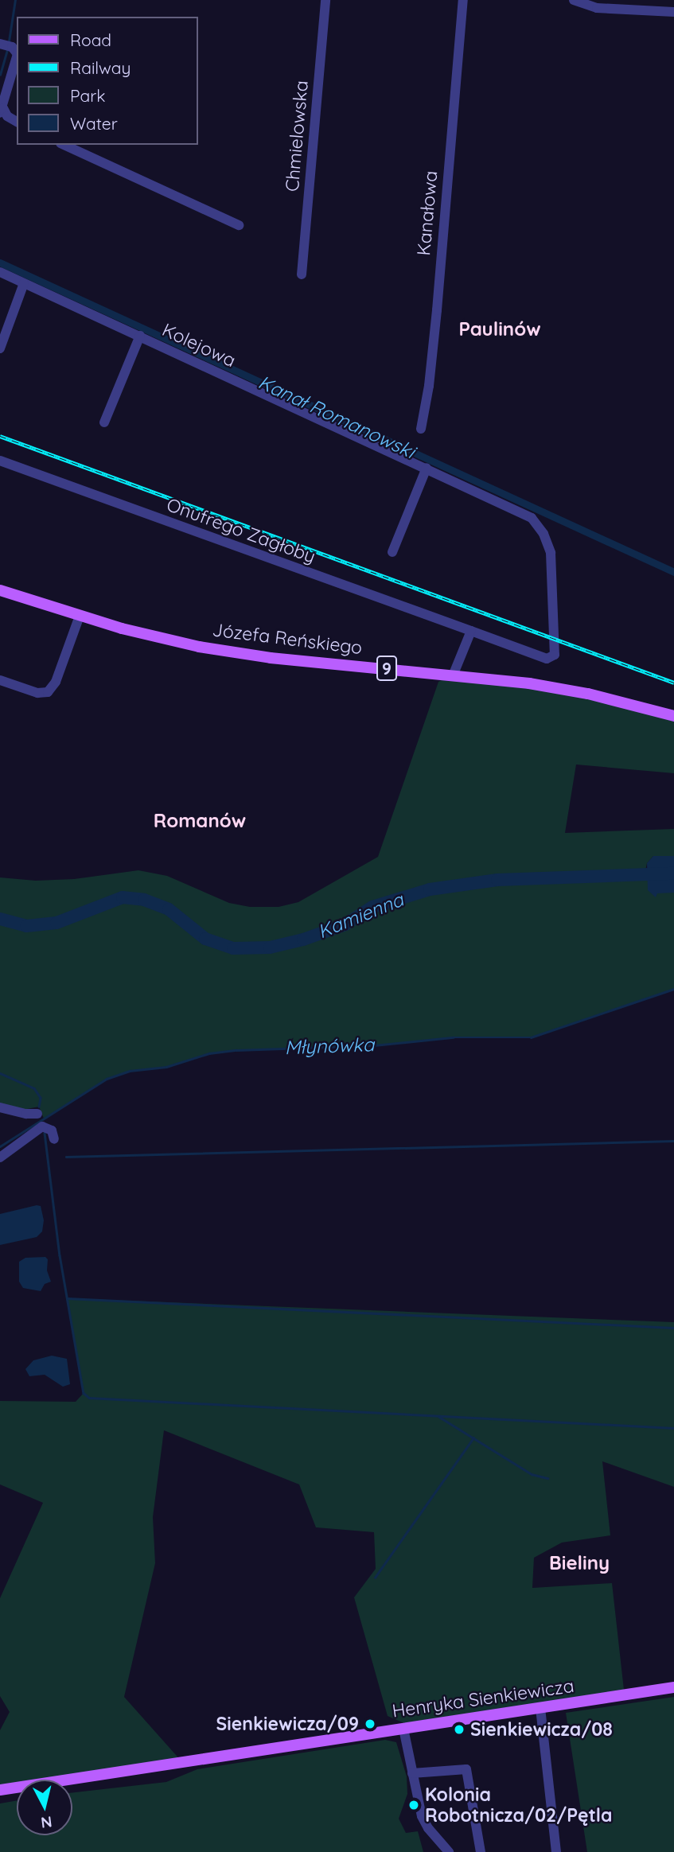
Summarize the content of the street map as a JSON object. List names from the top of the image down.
{
  "streets": {
    "main road": ["Józefa Reńskiego", "9", "Henryka Sienkiewicza"],
    "street": [
      "Chmielowska",
      "Kanałowa",
      "Kolejowa",
      "Onufrego Zagłoby"
    ]
  },
  "crossings": [
    ["Kolejowa", "Onufrego Zagłoby"]
  ],
  "districts": ["Paulinów", "Romanów", "Bieliny"],
  "water": ["Kanał Romanowski", "Kamienna", "Młynówka"],
  "places": ["Sienkiewicza/09", "Sienkiewicza/08", "Kolonia Robotnicza/02/Pętla"],
  "legend": [
    "Road",
    "Railway",
    "Park",
    "Water"
  ],
  "north": "bottom"
}
